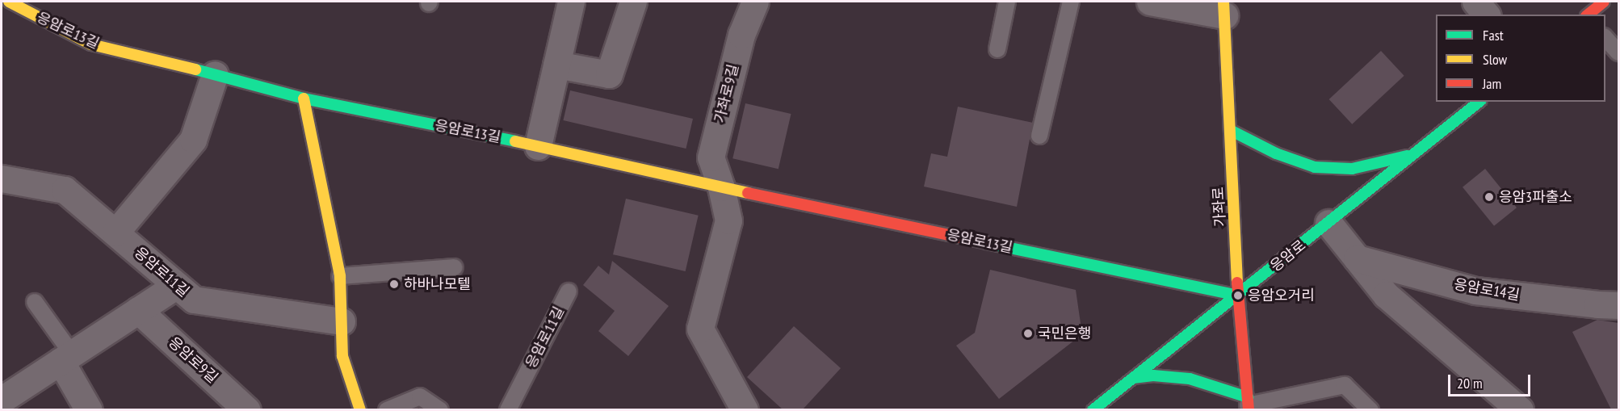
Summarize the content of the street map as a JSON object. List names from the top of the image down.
{
  "streets": {
    "street": [
      "응암로13길",
      "가좌로9길",
      "가좌로",
      "응암로",
      "응암로11길",
      "응암로14길",
      "응암로9길"
    ]
  },
  "crossings": [
    ["응암로13길", "가좌로9길"],
    ["응암로13길", "가좌로"],
    ["응암로13길", "응암로"],
    ["가좌로", "응암로"]
  ],
  "places": [
    "응암3파출소",
    "하바나모텔",
    "응암오거리",
    "국민은행"
  ],
  "legend": ["Fast", "Slow", "Jam"],
  "scale_bar": "20 m"
}
